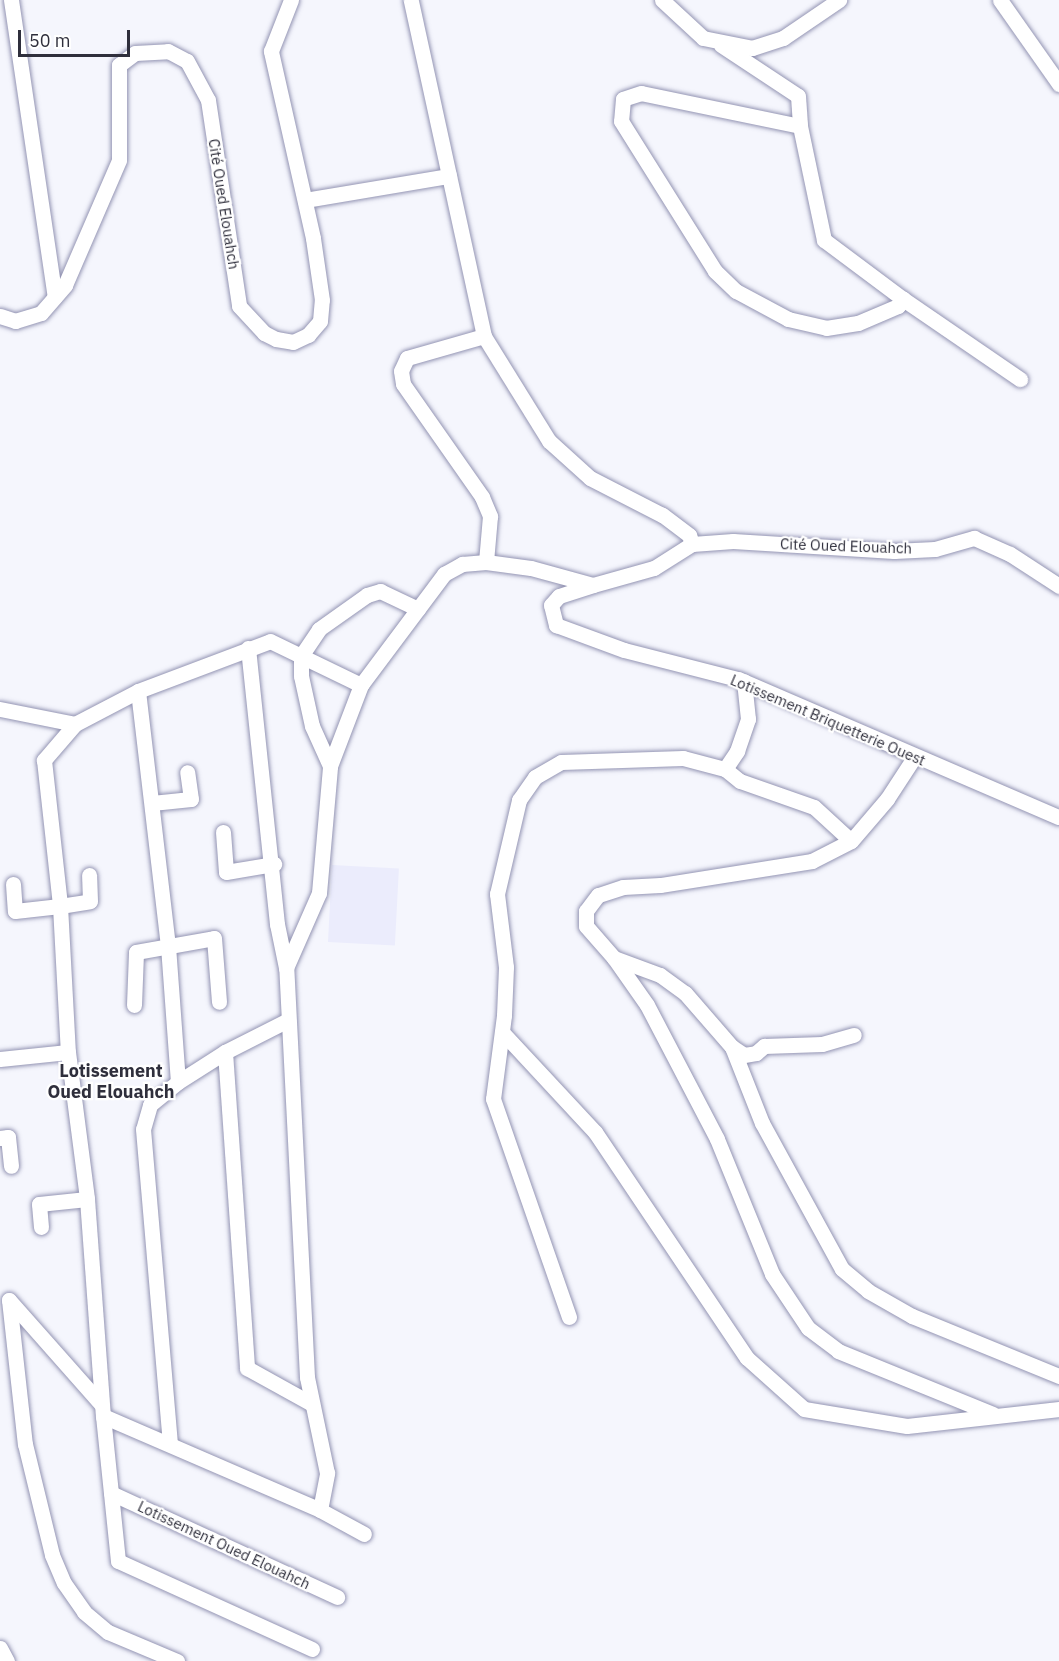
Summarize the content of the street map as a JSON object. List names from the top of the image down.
{
  "streets": {
    "street": ["Cité Oued Elouahch", "Lotissement Briquetterie Ouest", "Lotissement Oued Elouahch"]
  },
  "crossings": [
    ["Cité Oued Elouahch", "Lotissement Briquetterie Ouest"]
  ],
  "districts": ["Lotissement Oued Elouahch"],
  "scale_bar": "50 m"
}
